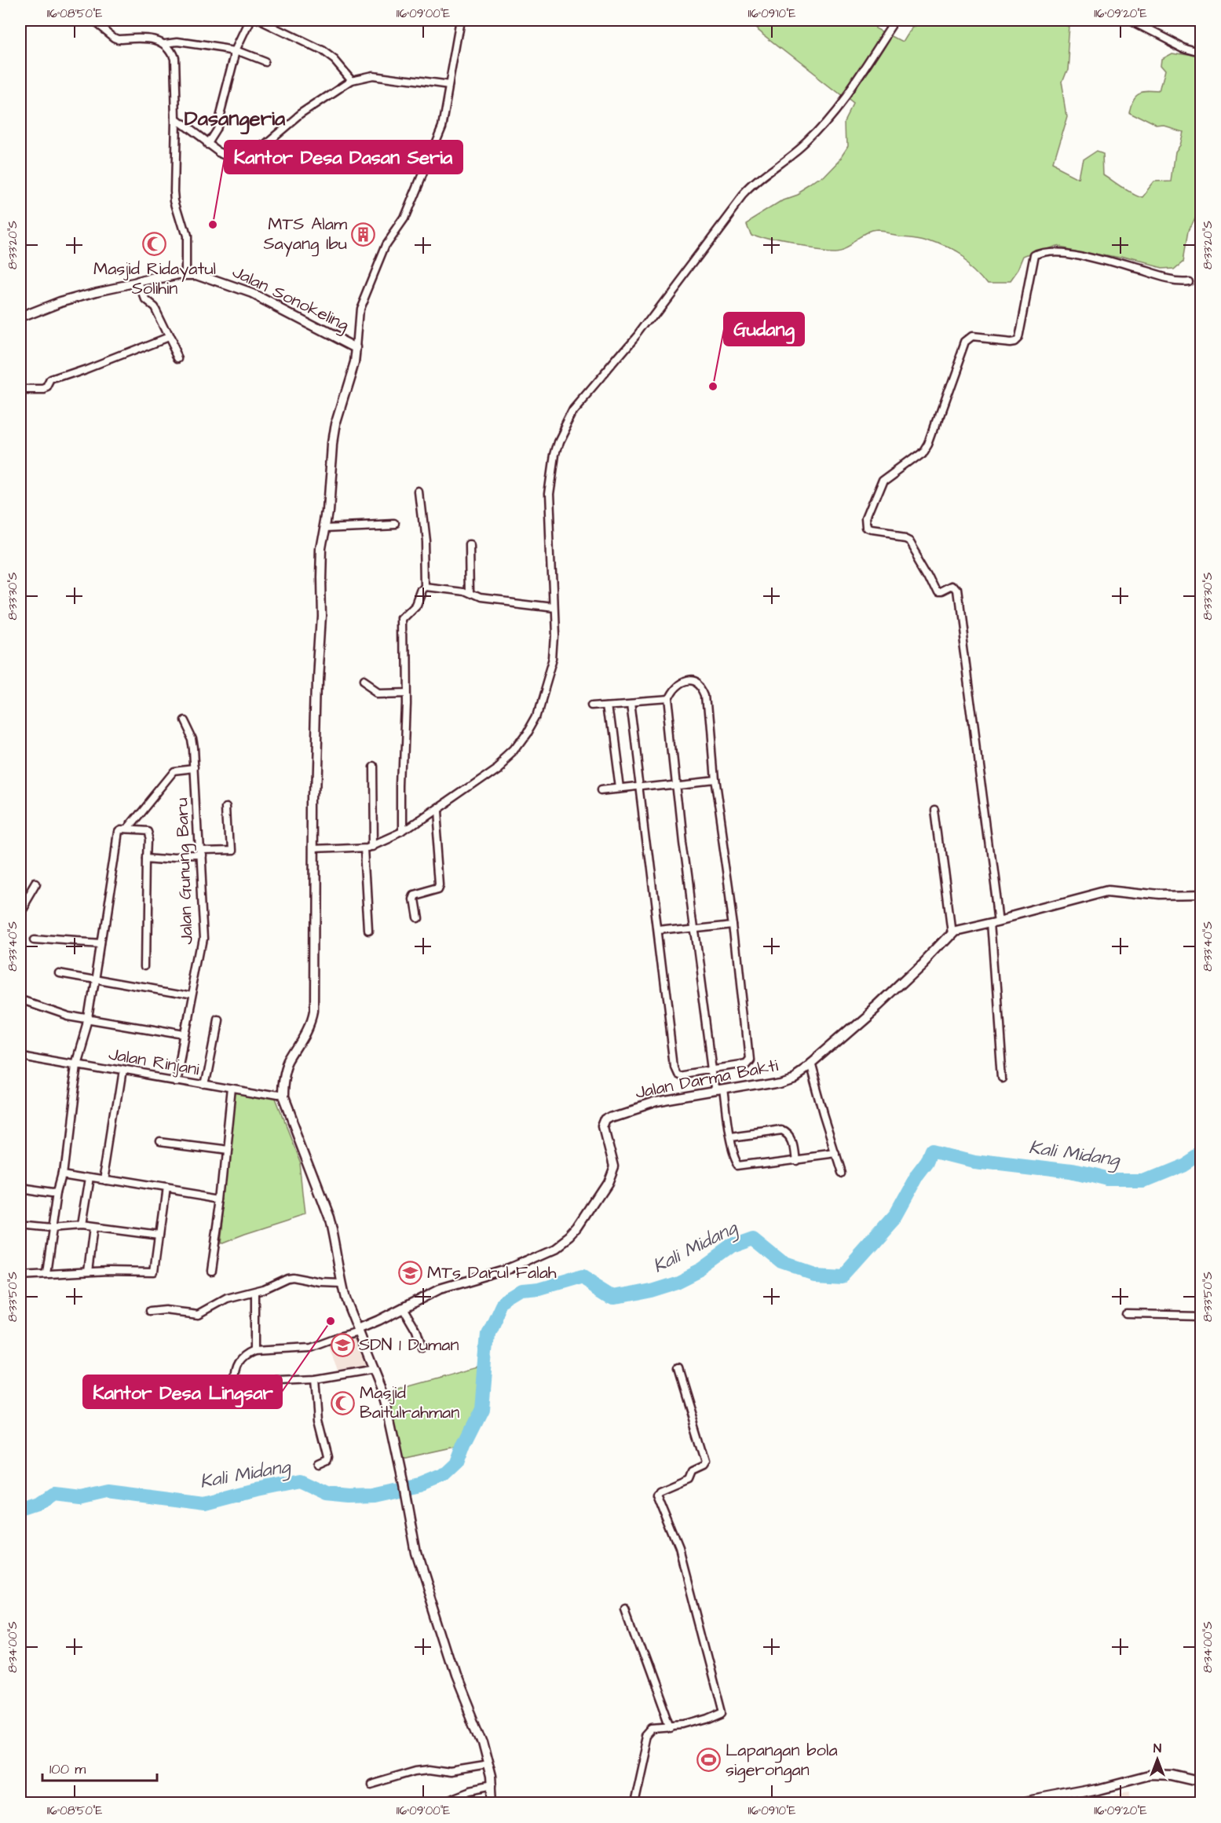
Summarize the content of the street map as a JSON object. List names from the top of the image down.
{
  "streets": {
    "street": [
      "Jalan Sonokeling",
      "Jalan Gunung Baru",
      "Jalan Rinjani",
      "Jalan Darma Bakti"
    ]
  },
  "crossings": [
    ["Jalan Gunung Baru", "Jalan Rinjani"]
  ],
  "districts": ["Dasangeria"],
  "water": ["Kali Midang"],
  "places": {
    "other": ["Kantor Desa Dasan Seria", "Gudang", "Kantor Desa Lingsar"],
    "building": ["MTS Alam Sayang Ibu"],
    "mosque": ["Masjid Ridayatul Solihin", "Masjid Baitulrahman"],
    "school or university": ["MTs Darul Falah", "SDN 1 Duman"],
    "sports": ["Lapangan bola sigerongan"]
  },
  "scale_bar": "100 m",
  "north": "top",
  "coordinates": [
    "116°08'50\"E",
    "116°09'00\"E",
    "116°09'10\"E",
    "116°09'20\"E",
    "8°33'20\"S",
    "8°33'30\"S",
    "8°33'40\"S",
    "8°33'50\"S",
    "8°34'00\"S"
  ]
}
